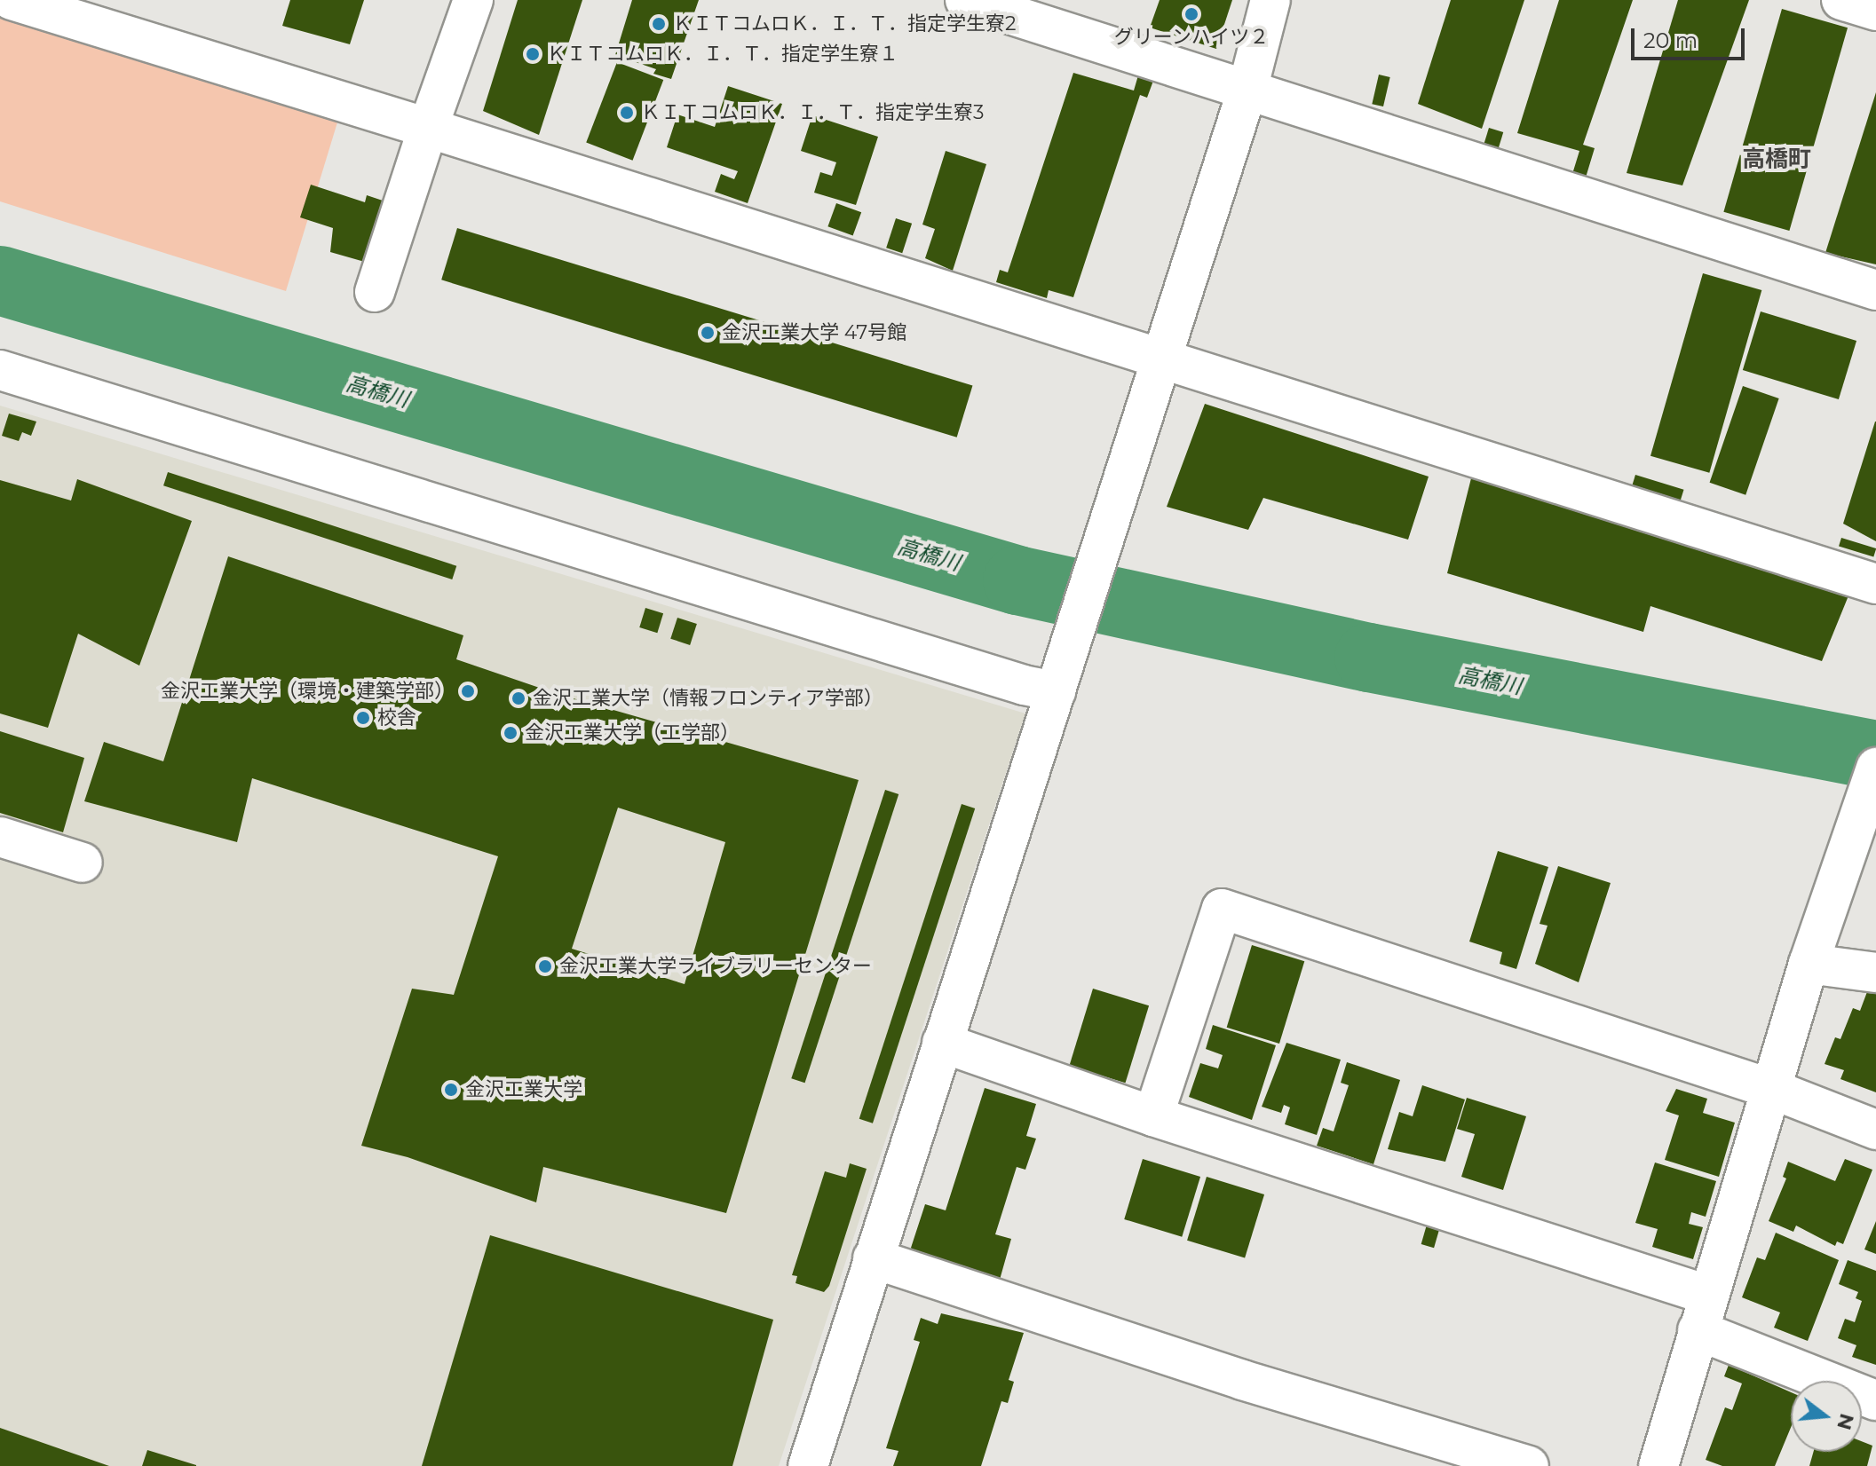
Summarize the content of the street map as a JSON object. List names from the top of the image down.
{
  "districts": ["高橋町"],
  "water": ["高橋川"],
  "places": [
    "グリーンハイツ２",
    "ＫＩＴコムロＫ．Ｉ．Ｔ．指定学生寮2",
    "ＫＩＴコムロＫ．Ｉ．Ｔ．指定学生寮１",
    "ＫＩＴコムロＫ．Ｉ．Ｔ．指定学生寮3",
    "金沢工業大学 47号館",
    "金沢工業大学（環境・建築学部）",
    "金沢工業大学（情報フロンティア学部）",
    "校舎",
    "金沢工業大学（工学部）",
    "金沢工業大学ライブラリーセンター",
    "金沢工業大学"
  ],
  "scale_bar": "20 m",
  "north": "right"
}
